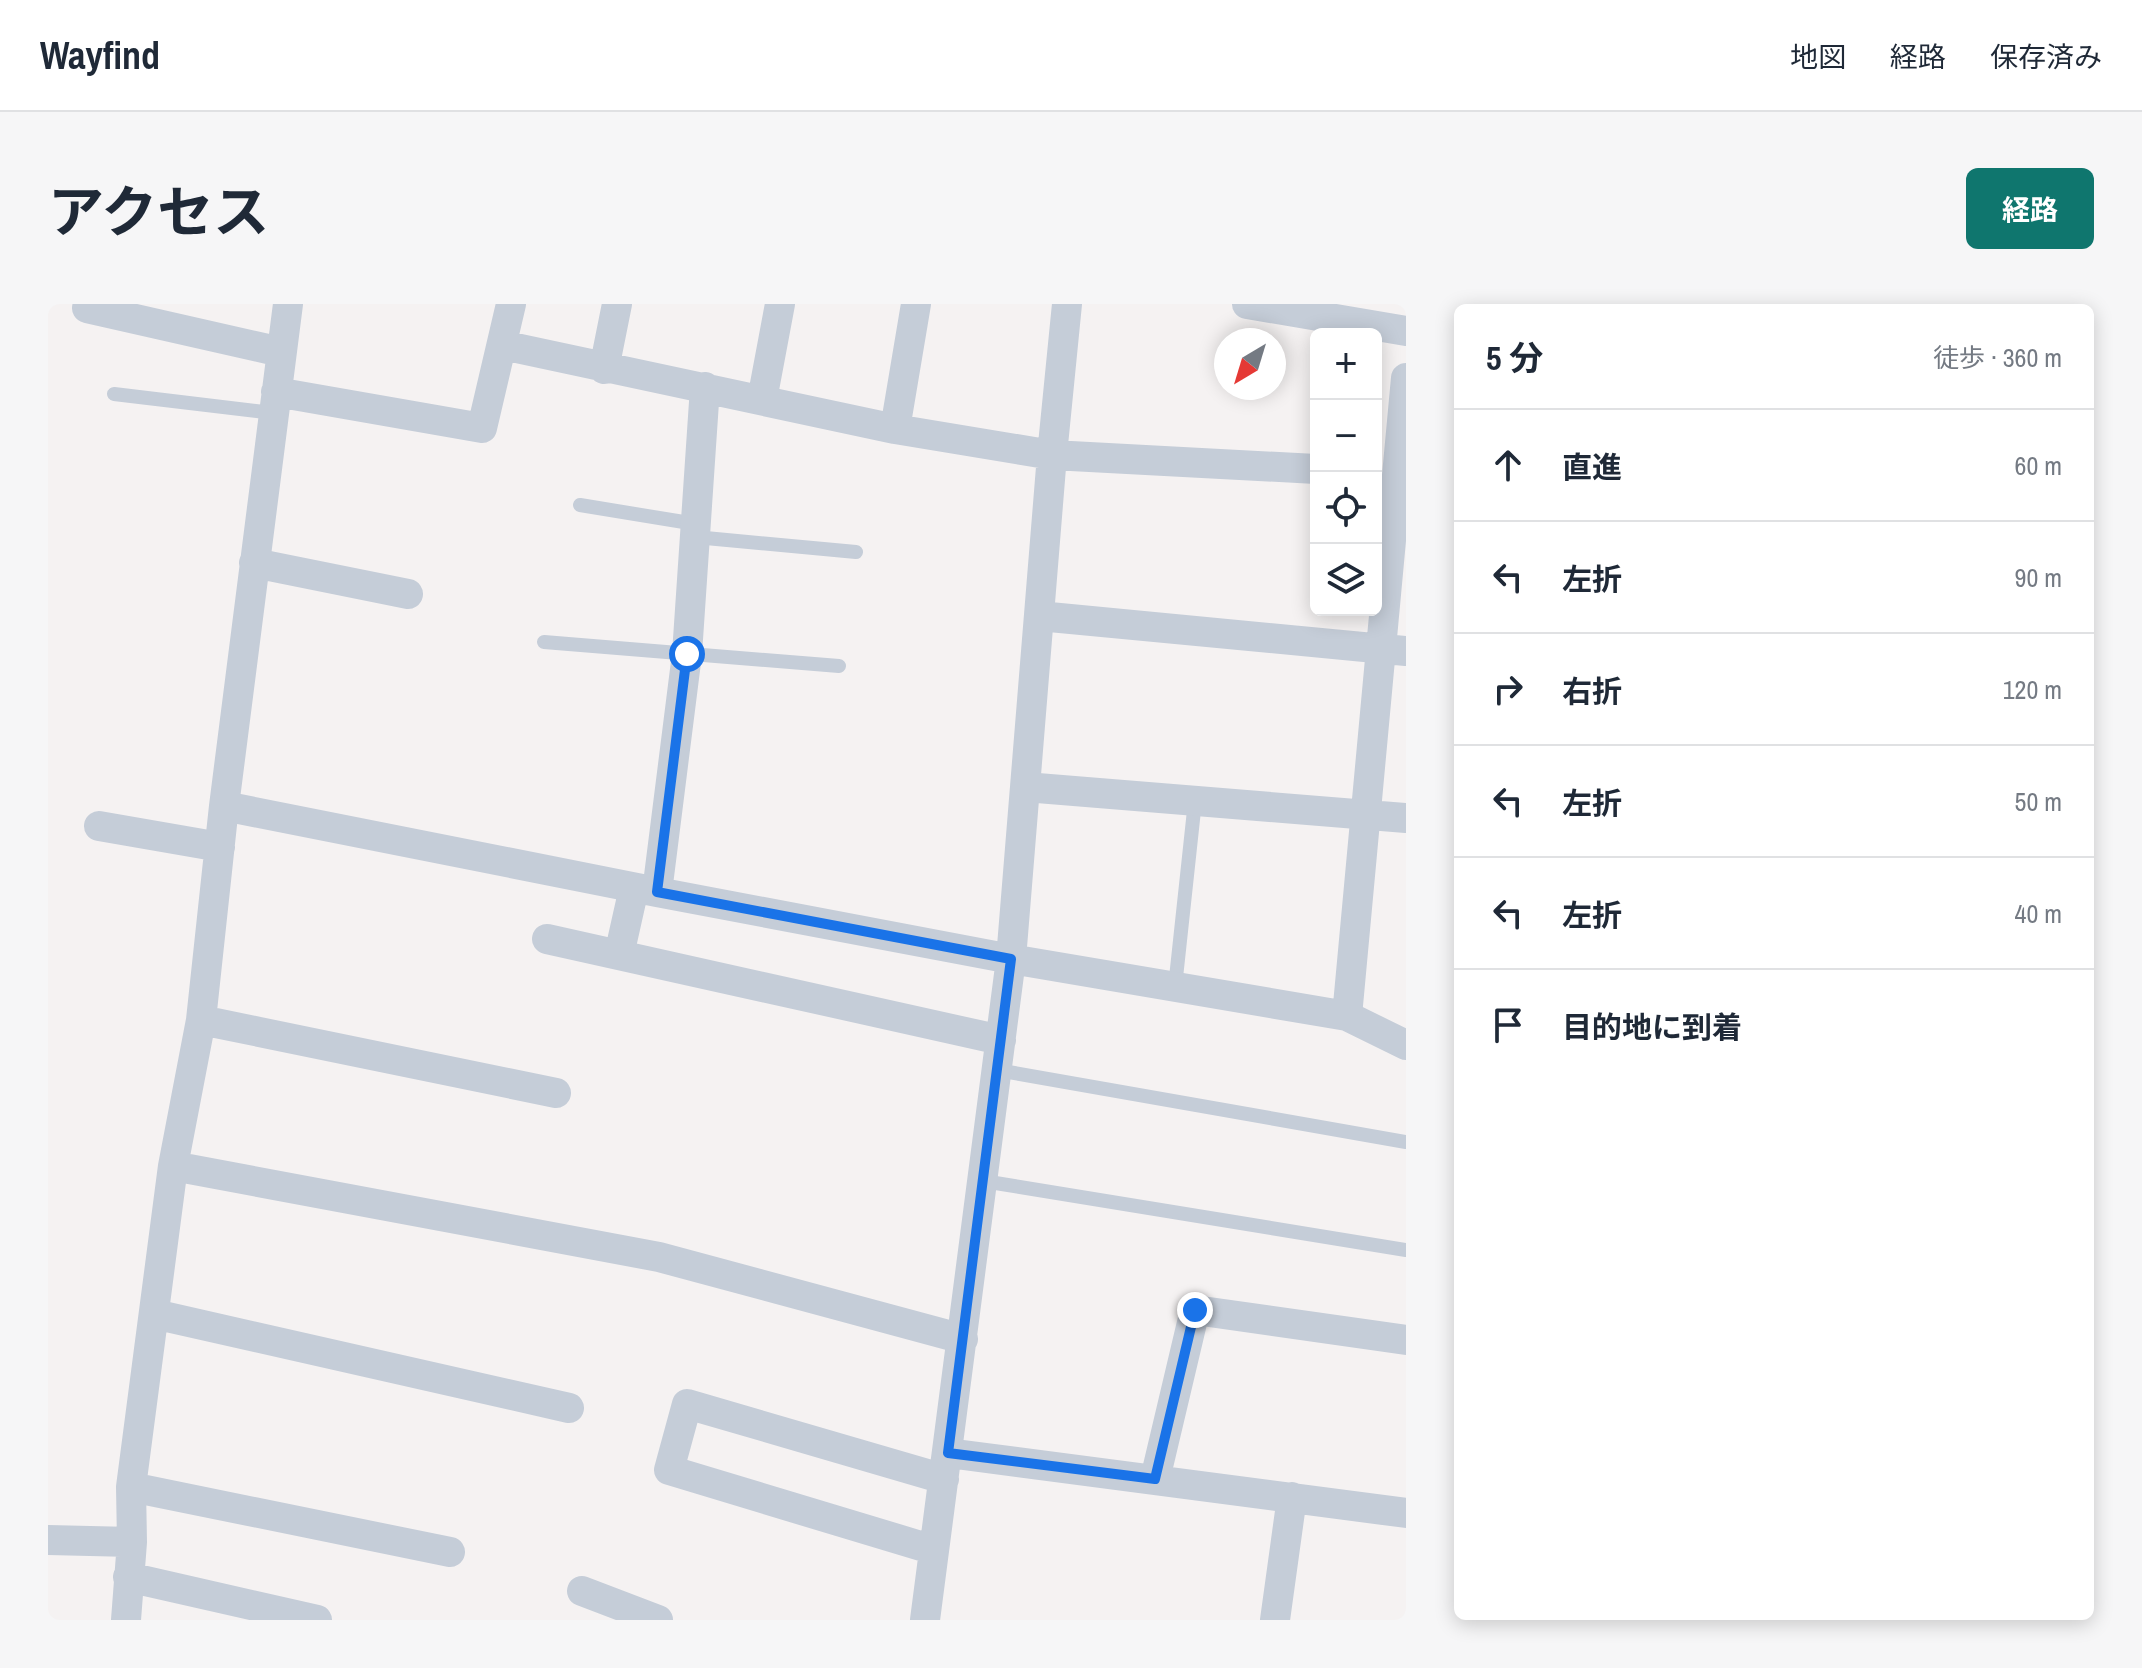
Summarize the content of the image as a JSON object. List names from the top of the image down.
{
  "north": "bottom left",
  "page": {
    "header": "Wayfind",
    "nav": ["地図", "経路", "保存済み"],
    "title": "アクセス",
    "buttons": "経路",
    "heading": ["5 分", "徒歩 · 360 m"],
    "map_buttons": ["+", "−"],
    "list": [
      ["直進", "60 m"],
      ["左折", "90 m"],
      ["右折", "120 m"],
      ["左折", "50 m"],
      ["左折", "40 m"],
      "目的地に到着"
    ]
  }
}
